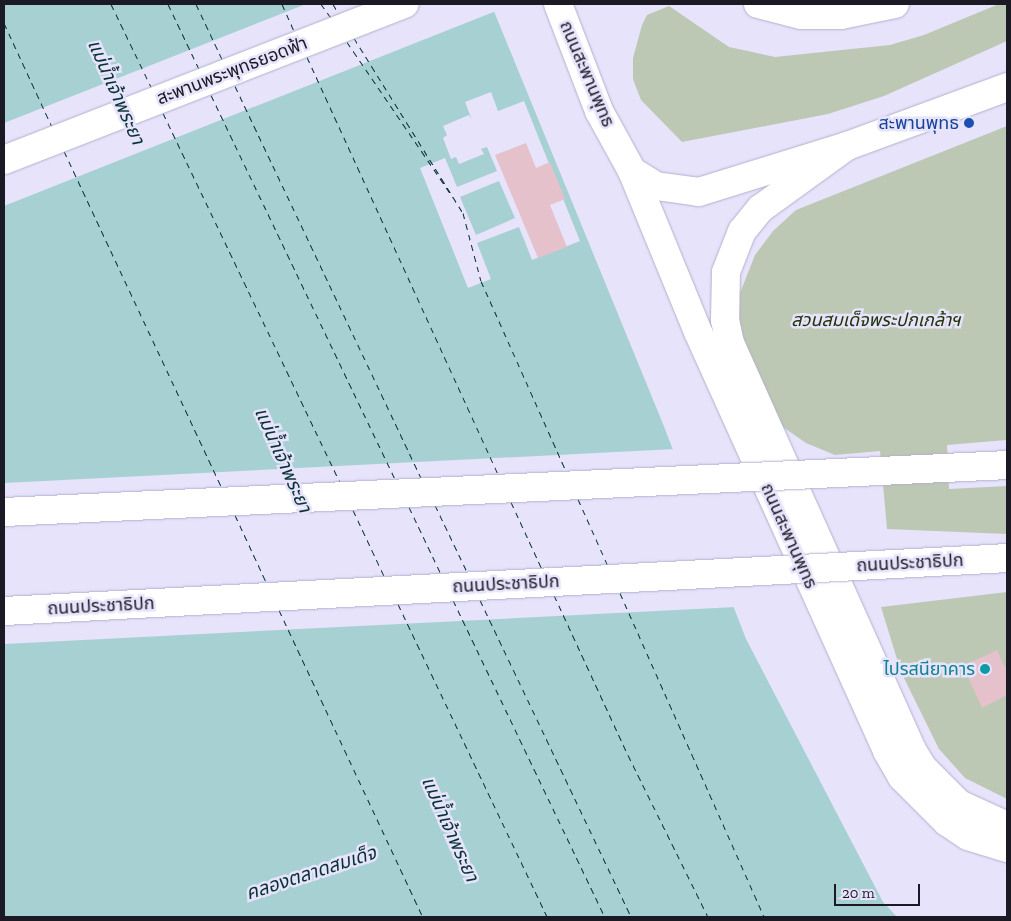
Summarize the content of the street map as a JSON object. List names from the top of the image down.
{
  "streets": {
    "main road": ["สะพานพระพุทธยอดฟ้า", "ถนนสะพานพุทธ", "ถนนประชาธิปก"]
  },
  "water": ["แม่น้ำเจ้าพระยา", "คลองตลาดสมเด็จ"],
  "parks": ["สวนสมเด็จพระปกเกล้าฯ"],
  "places": ["สะพานพุทธ", "ไปรสนียาคาร"],
  "scale_bar": "20 m"
}
